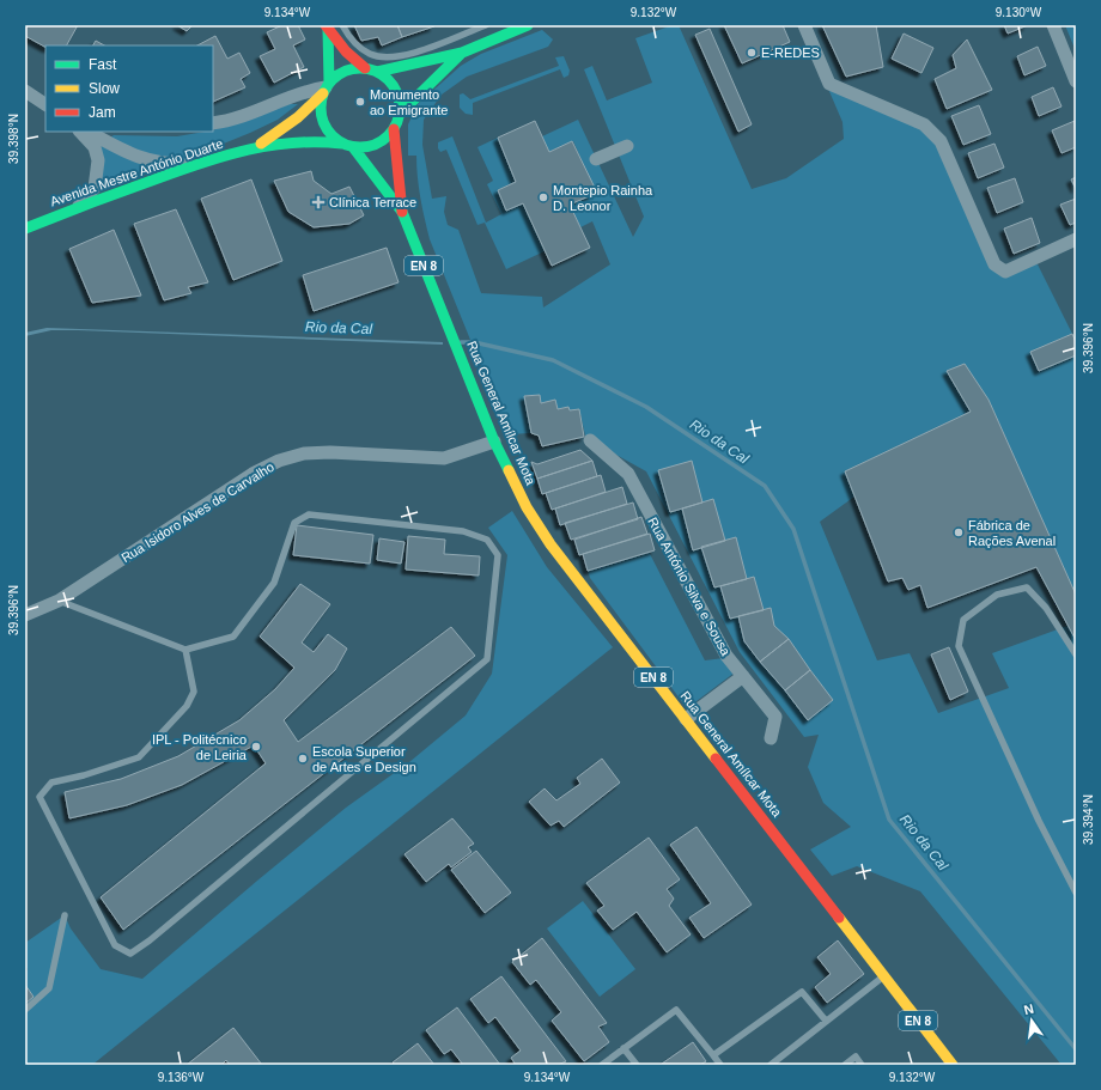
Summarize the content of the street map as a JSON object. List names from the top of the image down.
{
  "streets": {
    "main road": ["Avenida Mestre António Duarte", "EN 8", "Rua General Amílcar Mota"],
    "street": ["Rua Isidoro Alves de Carvalho", "Rua António Silva e Sousa"]
  },
  "crossings": [
    ["Rua General Amílcar Mota", "Rua Isidoro Alves de Carvalho"]
  ],
  "water": ["Rio da Cal"],
  "places": {
    "other": [
      "E-REDES",
      "Monumento ao Emigrante",
      "Montepio Rainha D. Leonor",
      "Fábrica de Rações Avenal",
      "IPL - Politécnico de Leiria",
      "Escola Superior de Artes e Design"
    ],
    "health": ["Clínica Terrace"]
  },
  "legend": ["Fast", "Slow", "Jam"],
  "north": "top",
  "coordinates": [
    "9.134°W",
    "9.132°W",
    "9.130°W",
    "39.398°N",
    "39.396°N",
    "39.394°N",
    "9.136°W"
  ]
}
